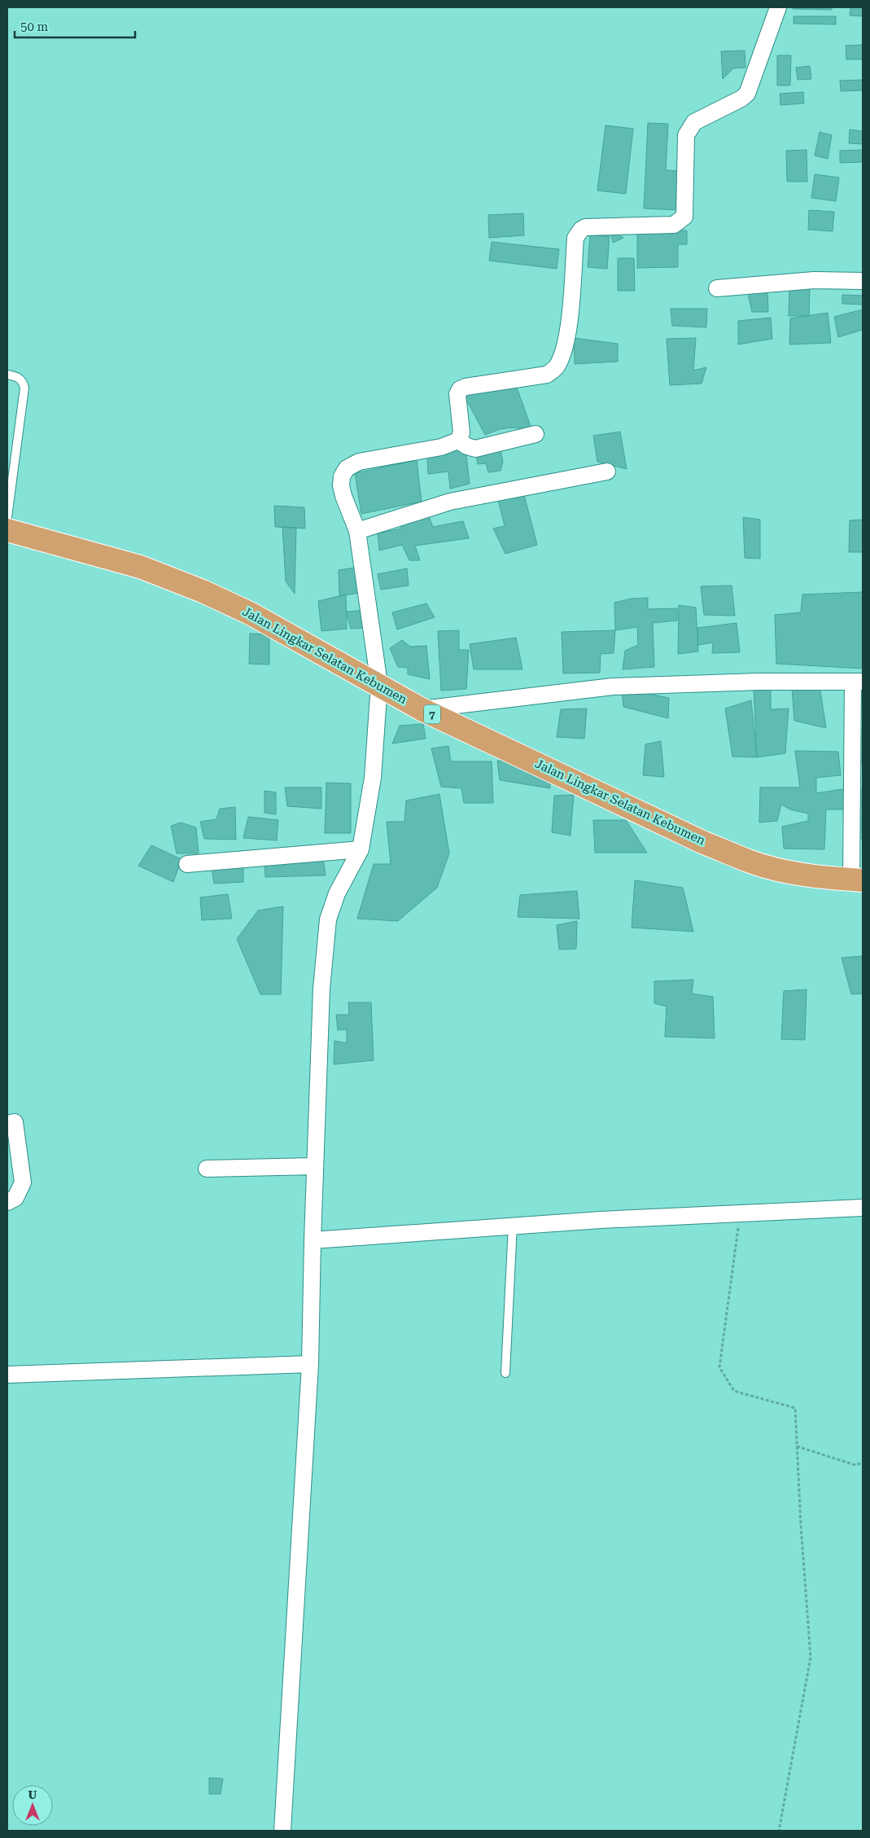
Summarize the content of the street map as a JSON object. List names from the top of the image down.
{
  "streets": {
    "highway": ["Jalan Lingkar Selatan Kebumen", "7"]
  },
  "scale_bar": "50 m",
  "north": "top"
}
